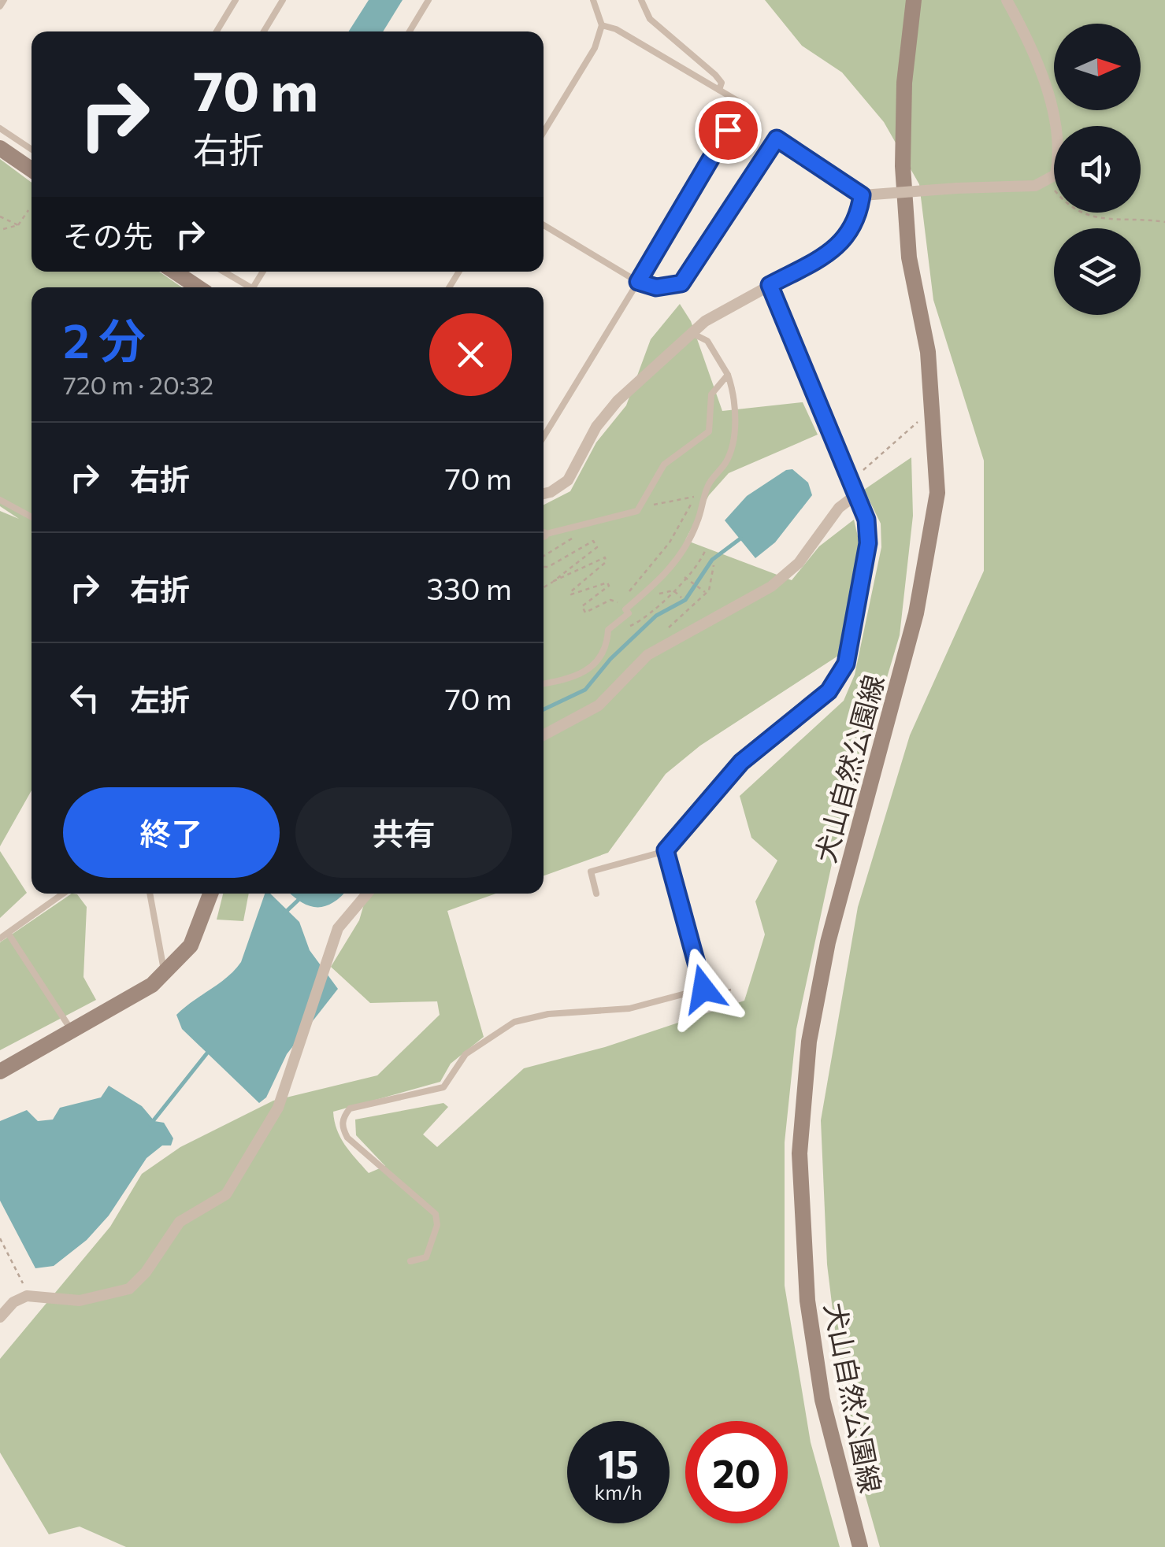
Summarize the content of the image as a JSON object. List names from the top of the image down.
{
  "streets": {
    "main road": ["犬山自然公園線"]
  },
  "north": "right",
  "page": {
    "turn": ["70 m", "右折"],
    "then": "その先",
    "heading": ["2 分", "720 m · 20:32"],
    "list": [
      {
        "name": "右折",
        "value": "70 m"
      },
      {
        "name": "右折",
        "value": "330 m"
      },
      {
        "name": "左折",
        "value": "70 m"
      }
    ],
    "buttons": ["終了", "共有"],
    "speed": "15 km/h",
    "limit": "20"
  }
}
